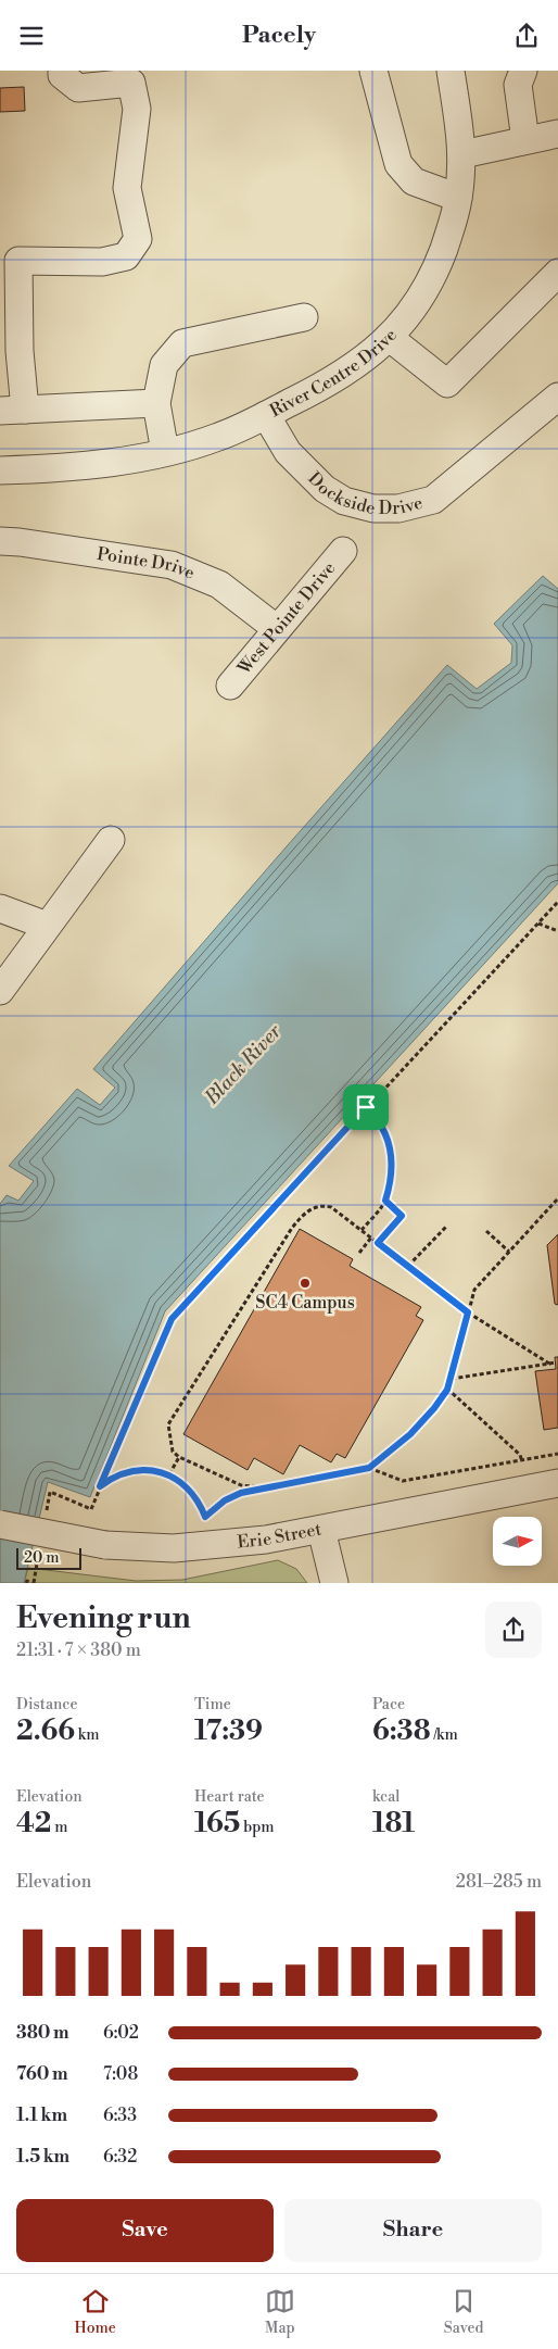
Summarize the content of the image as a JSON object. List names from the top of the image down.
{
  "streets": {
    "street": [
      "River Centre Drive",
      "Dockside Drive",
      "Pointe Drive",
      "West Pointe Drive",
      "Erie Street"
    ]
  },
  "crossings": [
    ["River Centre Drive", "Dockside Drive"],
    ["Pointe Drive", "West Pointe Drive"]
  ],
  "water": ["Black River"],
  "places": ["SC4 Campus"],
  "scale_bar": "20 m",
  "north": "right",
  "page": {
    "header": "Pacely",
    "scale": "20 m",
    "heading": ["Evening run", "21:31 · 7 × 380 m"],
    "stats": [
      ["Distance", "2.66 km"],
      ["Time", "17:39"],
      ["Pace", "6:38 /km"],
      ["Elevation", "42 m"],
      ["Heart rate", "165 bpm"],
      ["kcal", "181"]
    ],
    "chart": ["Elevation", "281–285 m"],
    "list": [
      {
        "name": "380 m",
        "note": "6:02"
      },
      {
        "name": "760 m",
        "note": "7:08"
      },
      {
        "name": "1.1 km",
        "note": "6:33"
      },
      {
        "name": "1.5 km",
        "note": "6:32"
      }
    ],
    "buttons": ["Save", "Share"],
    "tabs": ["Home", "Map", "Saved"]
  }
}
